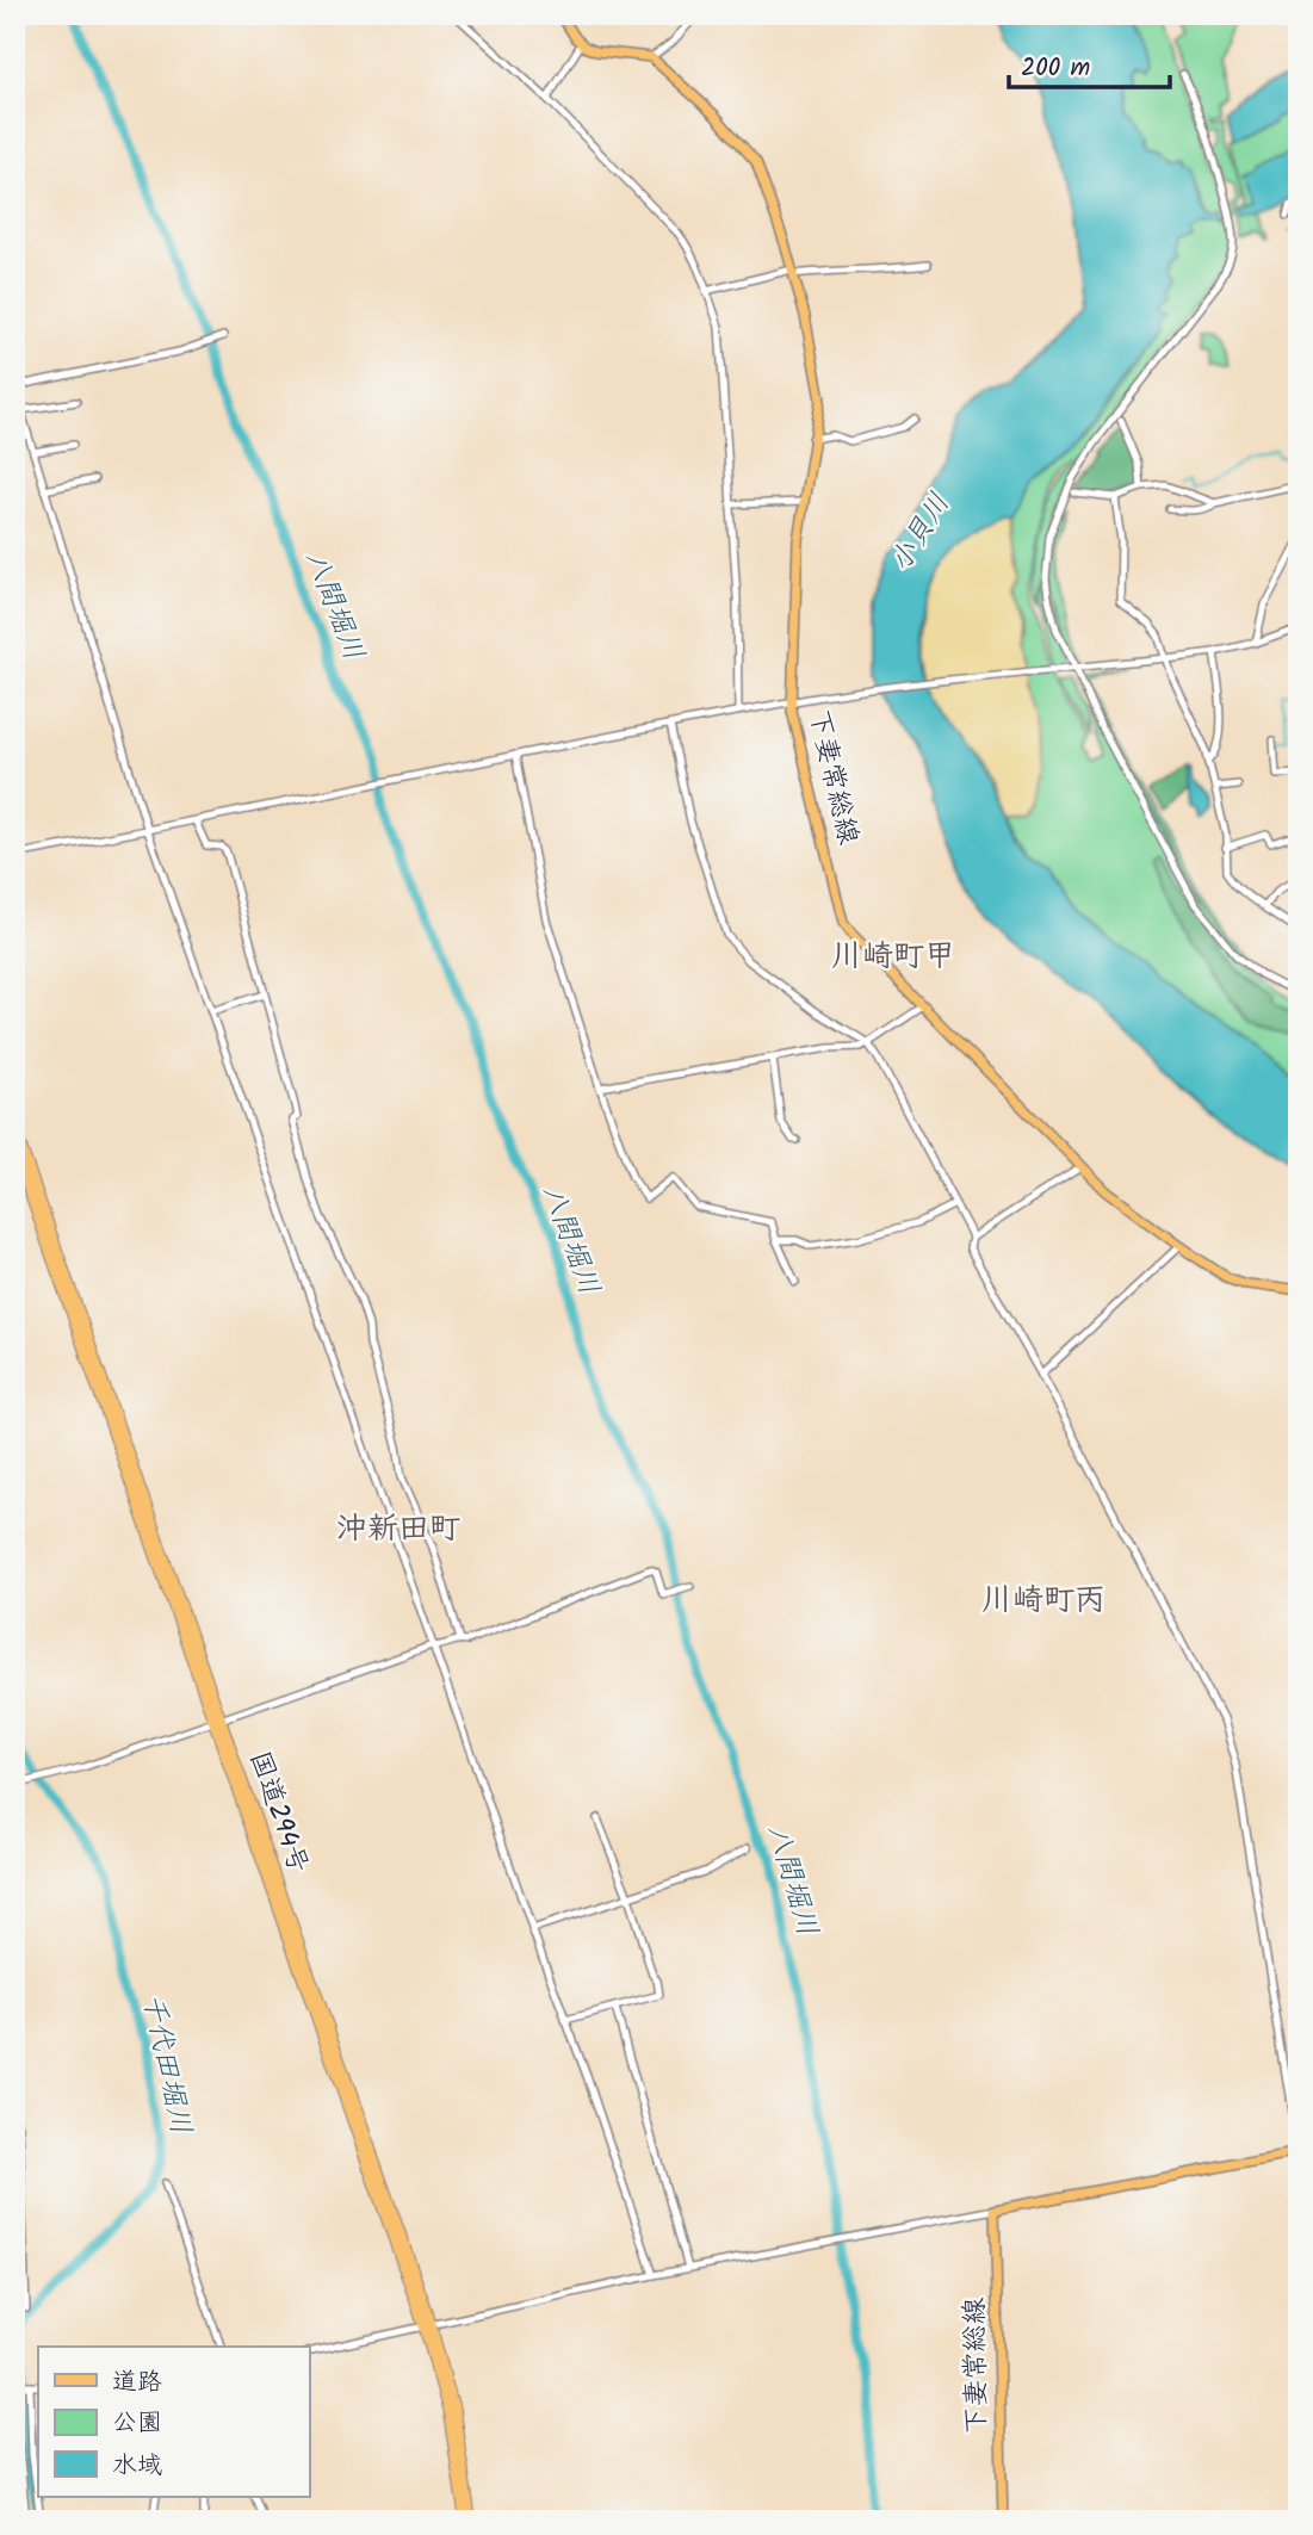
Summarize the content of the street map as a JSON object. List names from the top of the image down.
{
  "streets": {
    "highway": ["国道294号"],
    "main road": ["下妻常総線"]
  },
  "districts": ["川崎町甲", "沖新田町", "川崎町丙"],
  "water": ["小貝川", "八間堀川", "千代田堀川"],
  "legend": ["道路", "公園", "水域"],
  "scale_bar": "200 m"
}
